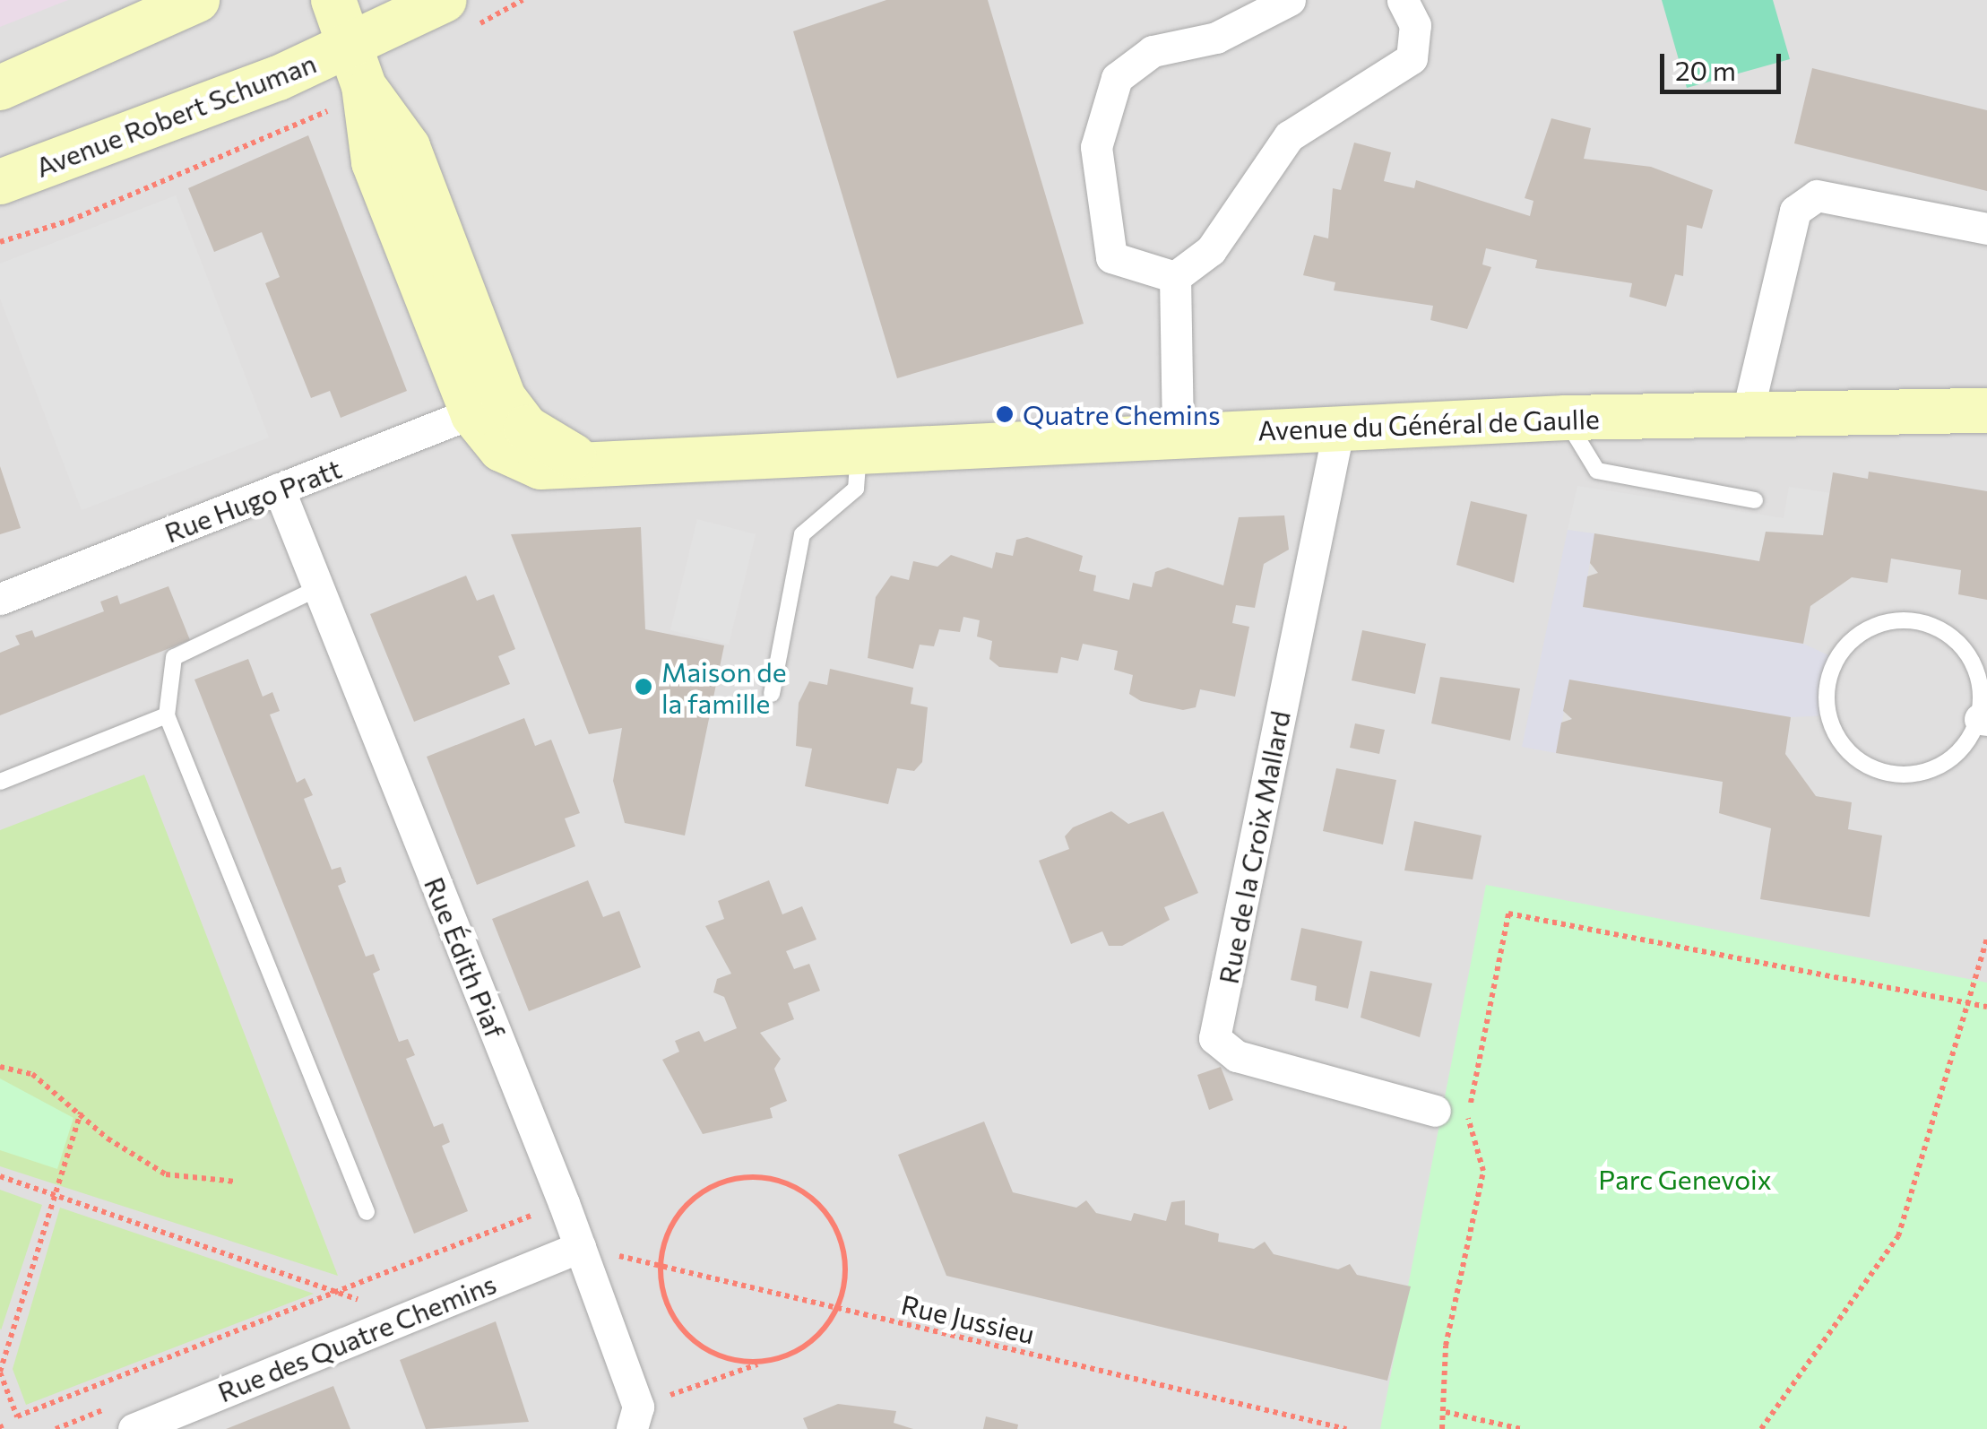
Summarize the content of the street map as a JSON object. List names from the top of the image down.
{
  "streets": {
    "main road": ["Avenue Robert Schuman", "Avenue du Général de Gaulle"],
    "street": [
      "Rue Hugo Pratt",
      "Rue de la Croix Mallard",
      "Rue Édith Piaf",
      "Rue des Quatre Chemins"
    ],
    "path": ["Rue Jussieu"]
  },
  "crossings": [
    ["Avenue Robert Schuman", "Avenue du Général de Gaulle"],
    ["Avenue du Général de Gaulle", "Rue Hugo Pratt"],
    ["Avenue du Général de Gaulle", "Rue de la Croix Mallard"],
    ["Rue Hugo Pratt", "Rue Édith Piaf"],
    ["Rue Édith Piaf", "Rue Jussieu"],
    ["Rue Édith Piaf", "Rue des Quatre Chemins"],
    ["Rue Jussieu", "Rue des Quatre Chemins"]
  ],
  "parks": ["Parc Genevoix"],
  "places": ["Quatre Chemins", "Maison de la famille"],
  "scale_bar": "20 m"
}
